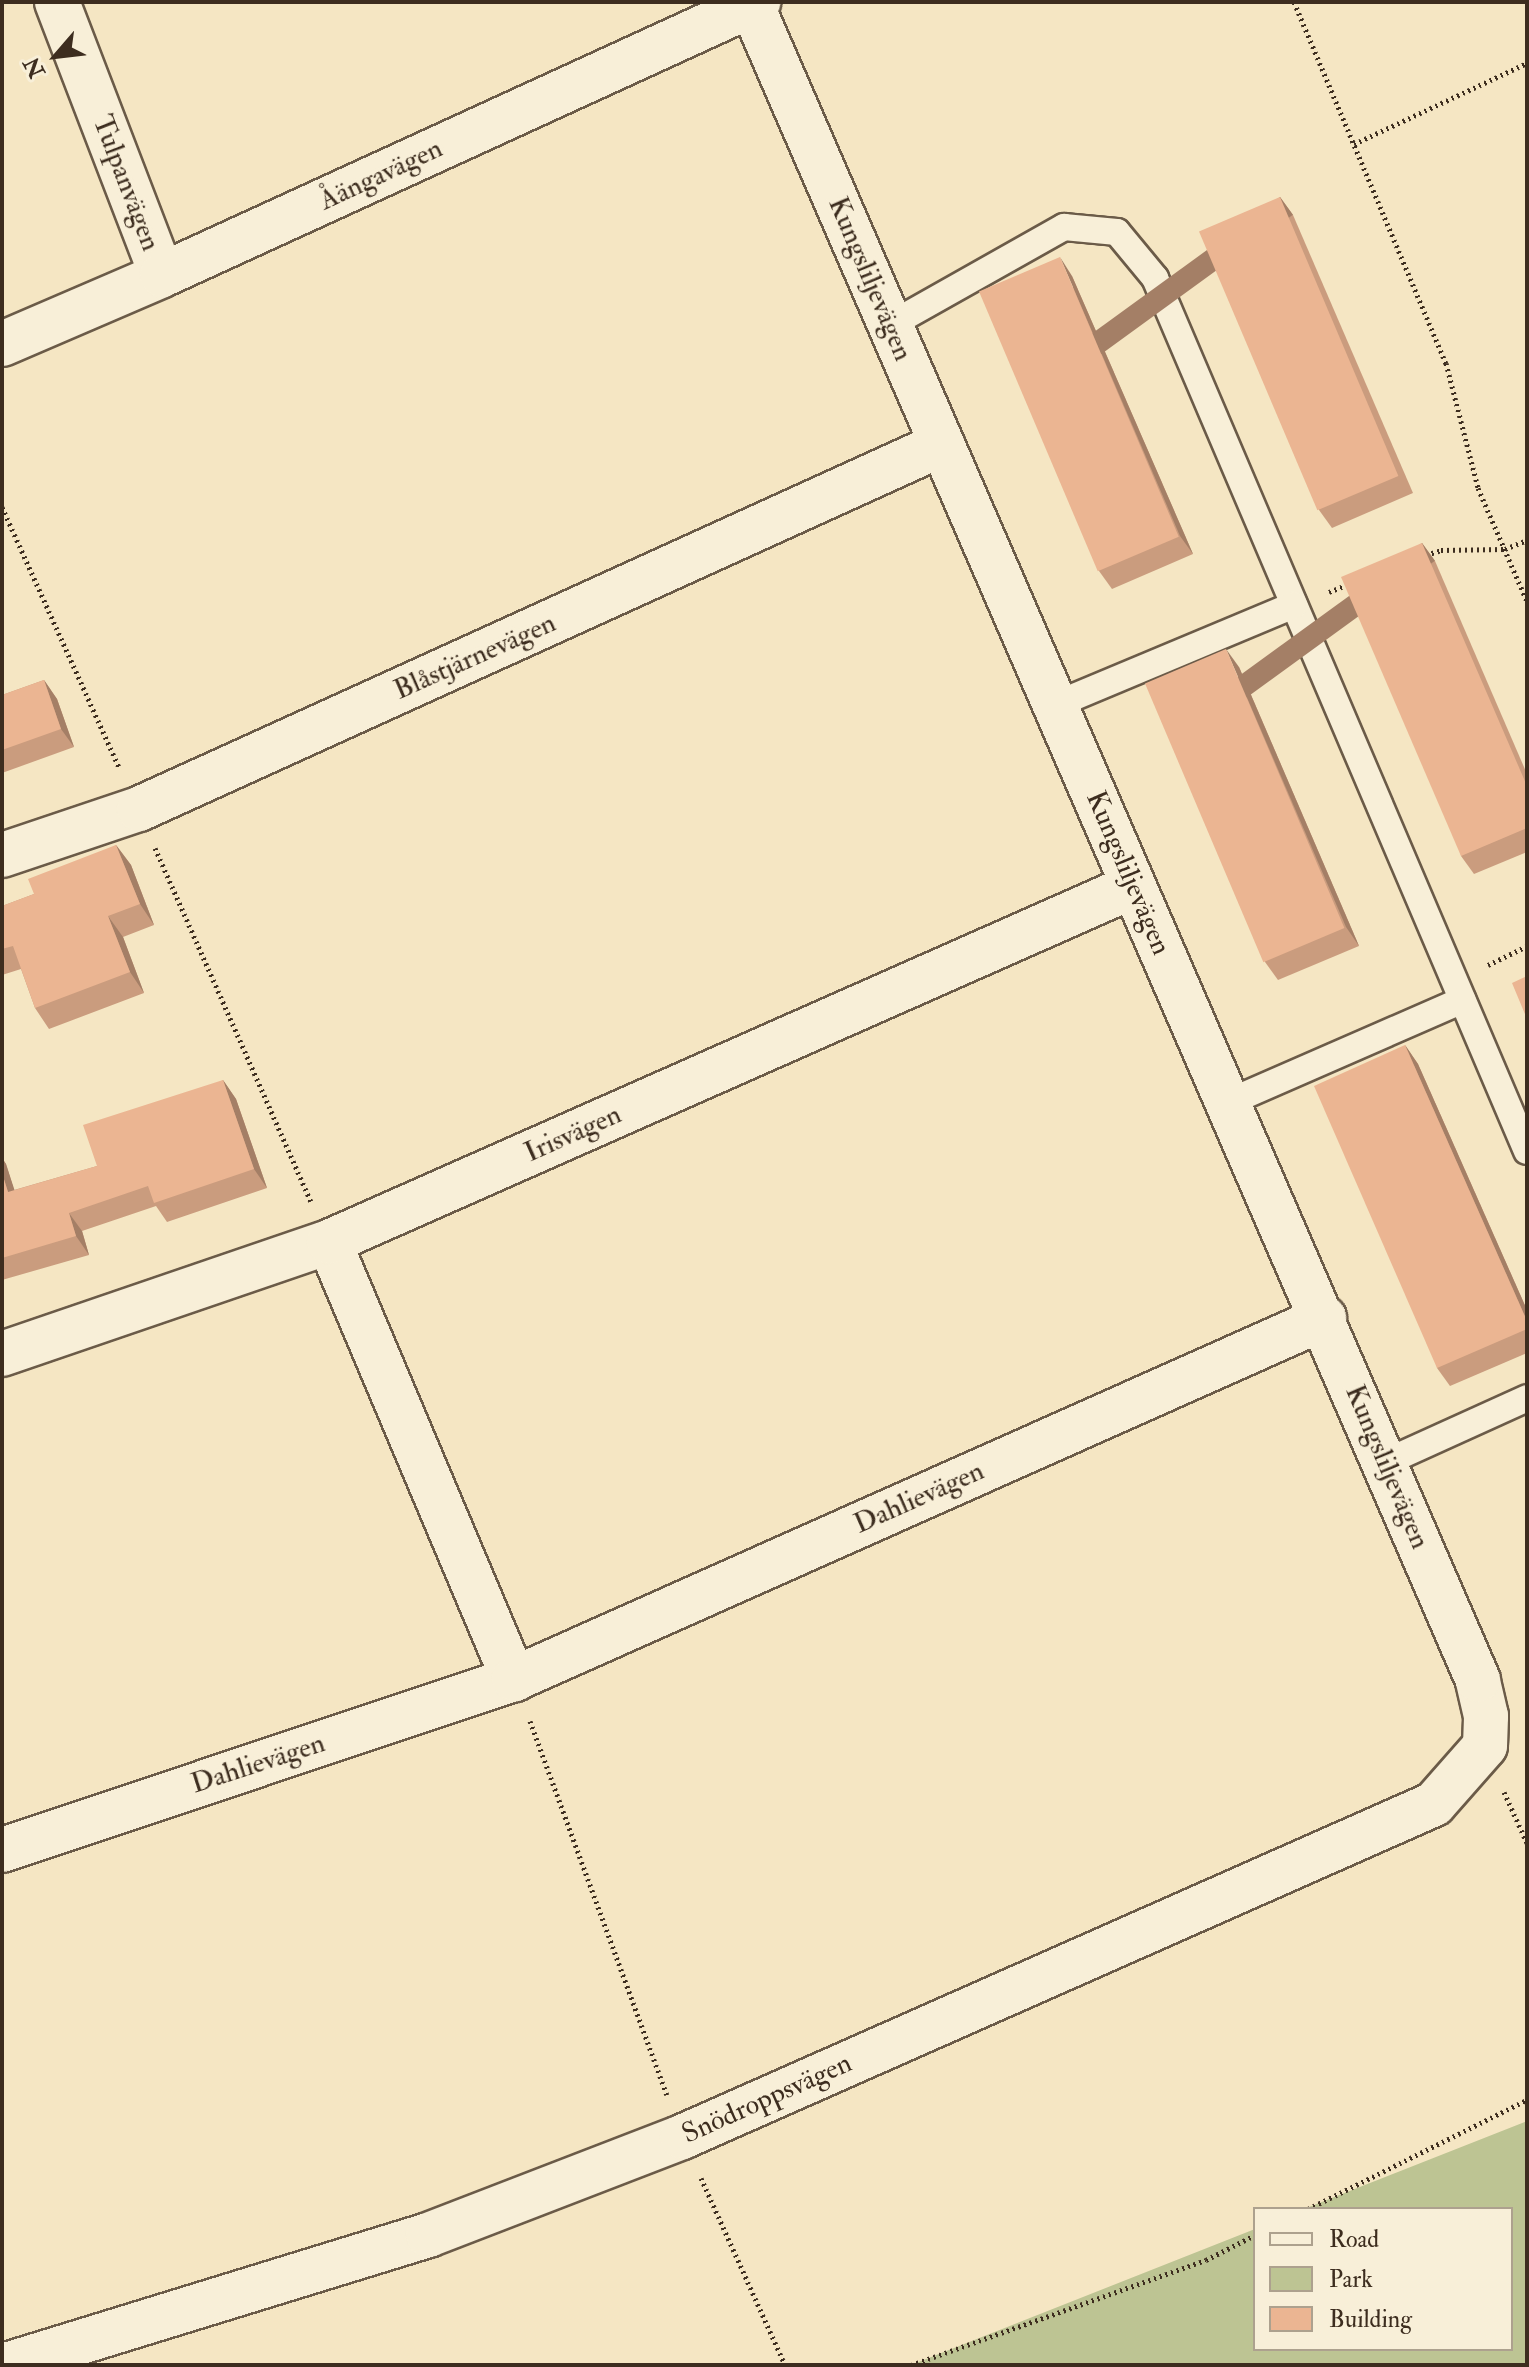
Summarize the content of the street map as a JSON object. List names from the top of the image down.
{
  "streets": {
    "street": [
      "Åängavägen",
      "Tulpanvägen",
      "Kungsliljevägen",
      "Blåstjärnevägen",
      "Irisvägen",
      "Dahlievägen",
      "Snödroppsvägen"
    ]
  },
  "crossings": [
    ["Åängavägen", "Tulpanvägen"],
    ["Åängavägen", "Kungsliljevägen"],
    ["Kungsliljevägen", "Blåstjärnevägen"],
    ["Kungsliljevägen", "Irisvägen"],
    ["Kungsliljevägen", "Dahlievägen"],
    ["Kungsliljevägen", "Snödroppsvägen"]
  ],
  "legend": ["Road", "Park", "Building"],
  "north": "bottom left"
}
